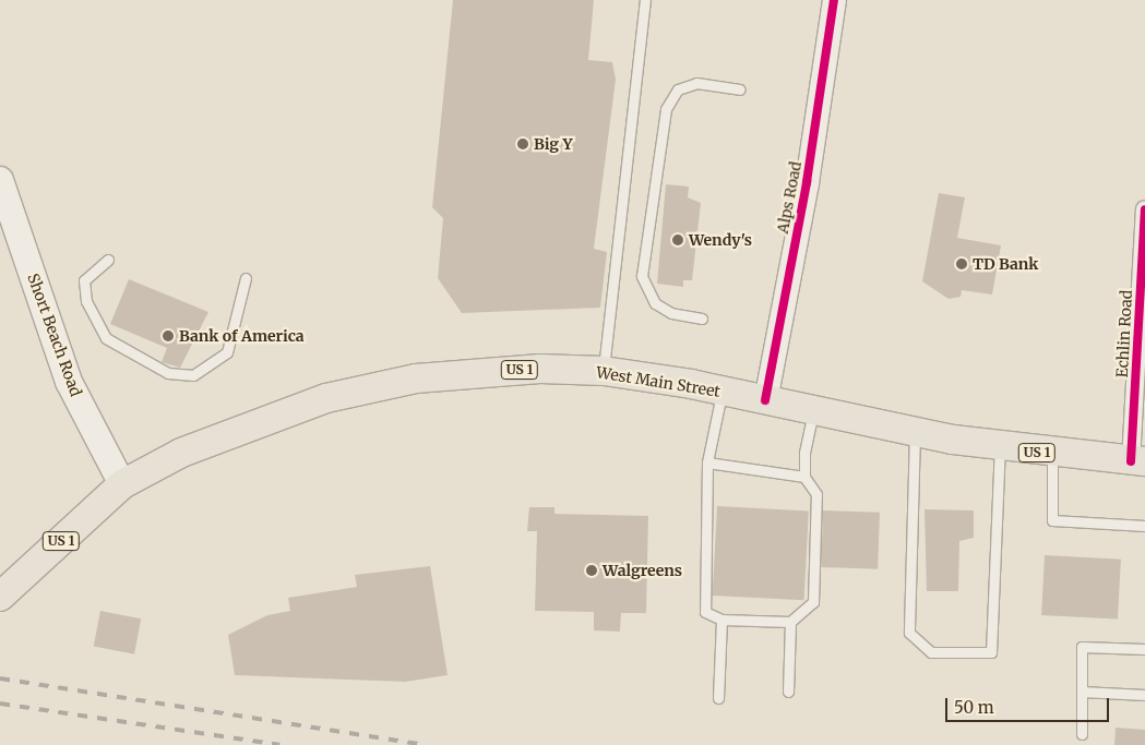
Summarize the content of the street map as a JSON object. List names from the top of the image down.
{
  "streets": {
    "main road": ["Short Beach Road", "US 1", "West Main Street"],
    "street": ["Alps Road", "Echlin Road"]
  },
  "crossings": [
    ["Alps Road", "West Main Street"],
    ["Echlin Road", "West Main Street"],
    ["Short Beach Road", "West Main Street"]
  ],
  "places": [
    "Big Y",
    "Wendy's",
    "TD Bank",
    "Bank of America",
    "Walgreens"
  ],
  "scale_bar": "50 m"
}
